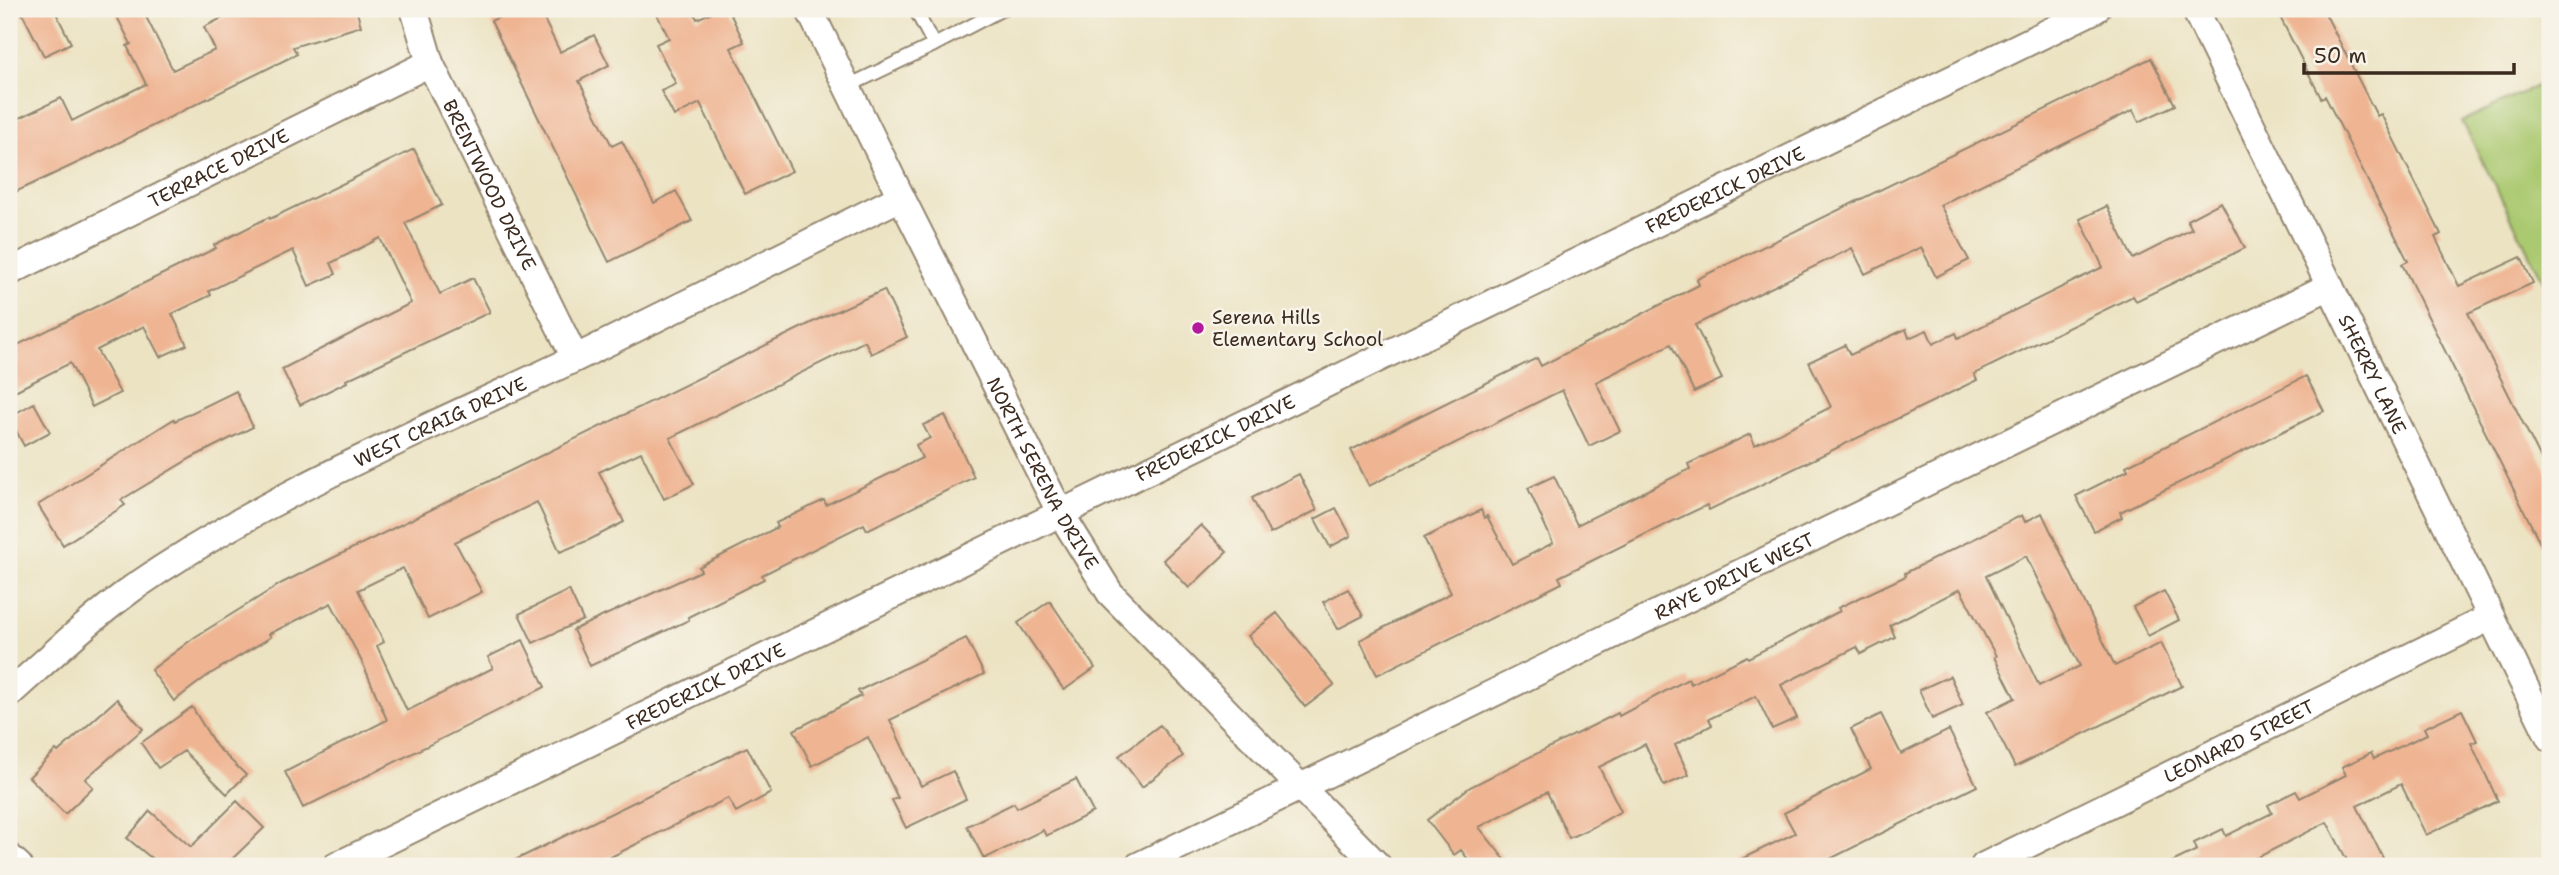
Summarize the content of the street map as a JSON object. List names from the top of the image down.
{
  "streets": {
    "street": [
      "TERRACE DRIVE",
      "BRENTWOOD DRIVE",
      "FREDERICK DRIVE",
      "SHERRY LANE",
      "WEST CRAIG DRIVE",
      "NORTH SERENA DRIVE",
      "RAYE DRIVE WEST",
      "LEONARD STREET"
    ]
  },
  "crossings": [
    ["TERRACE DRIVE", "BRENTWOOD DRIVE"],
    ["BRENTWOOD DRIVE", "WEST CRAIG DRIVE"],
    ["FREDERICK DRIVE", "NORTH SERENA DRIVE"],
    ["SHERRY LANE", "RAYE DRIVE WEST"],
    ["SHERRY LANE", "LEONARD STREET"],
    ["WEST CRAIG DRIVE", "NORTH SERENA DRIVE"],
    ["NORTH SERENA DRIVE", "RAYE DRIVE WEST"]
  ],
  "places": ["Serena Hills Elementary School"],
  "scale_bar": "50 m"
}
